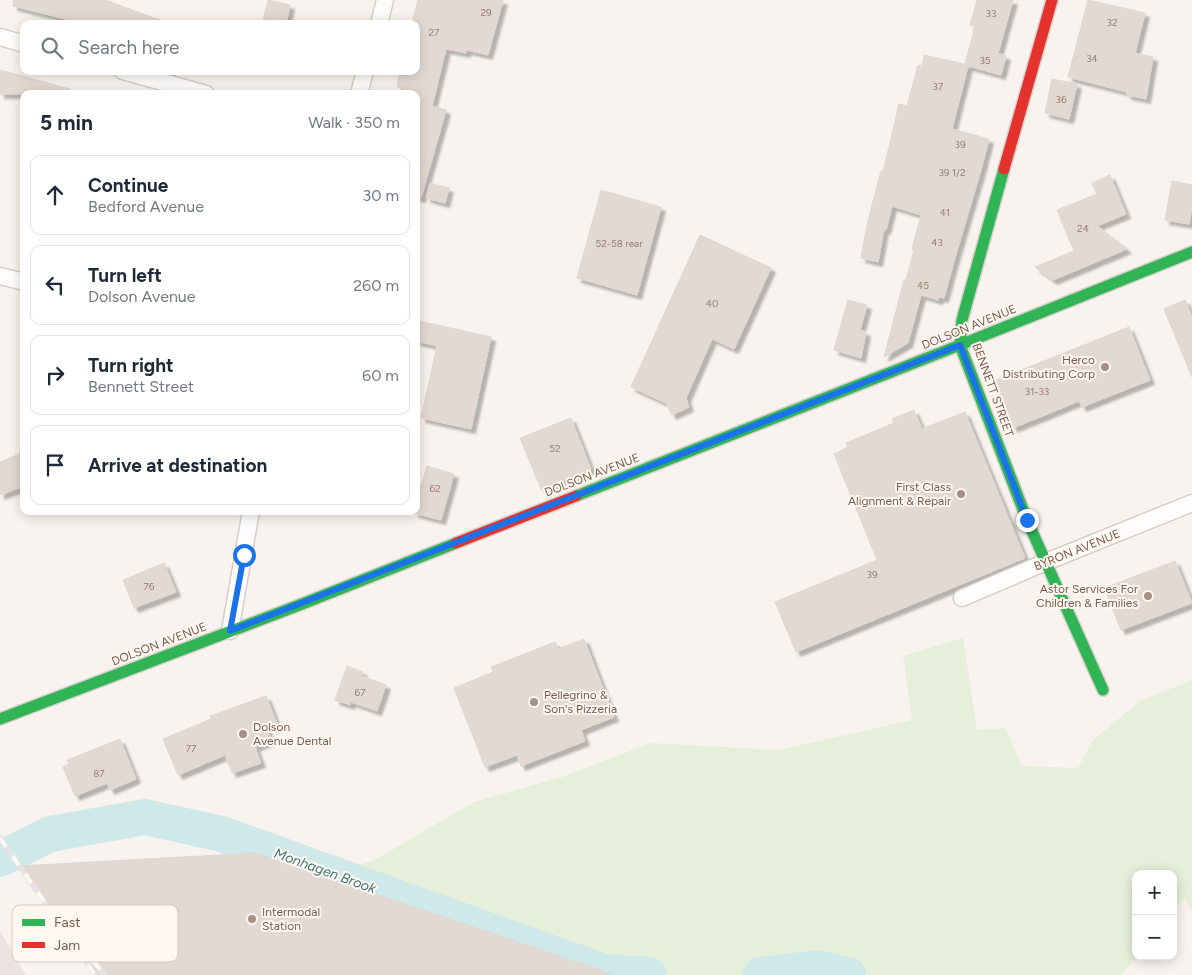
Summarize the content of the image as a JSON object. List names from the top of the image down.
{
  "streets": {
    "main road": ["DOLSON AVENUE", "BENNETT STREET"],
    "street": ["BYRON AVENUE"]
  },
  "crossings": [
    ["DOLSON AVENUE", "BENNETT STREET"],
    ["BENNETT STREET", "BYRON AVENUE"]
  ],
  "water": ["Monhagen Brook"],
  "places": [
    "Herco Distributing Corp",
    "First Class Alignment & Repair",
    "Astor Services For Children & Families",
    "Pellegrino & Son's Pizzeria",
    "Dolson Avenue Dental",
    "Intermodal Station"
  ],
  "house_numbers": [
    "29",
    "33",
    "32",
    "27",
    "34",
    "35",
    "37",
    "36",
    "39",
    "39 1/2",
    "41",
    "24",
    "43",
    "52-58 rear",
    "45",
    "40",
    "31-33",
    "52",
    "62",
    "39",
    "76",
    "67",
    "77",
    "87"
  ],
  "legend": ["Fast", "Jam"],
  "page": {
    "search": "Search here",
    "heading": ["5 min", "Walk · 350 m"],
    "list": [
      ["Continue", "Bedford Avenue", "30 m"],
      ["Turn left", "Dolson Avenue", "260 m"],
      ["Turn right", "Bennett Street", "60 m"],
      "Arrive at destination"
    ],
    "map_buttons": ["+", "−"]
  }
}
